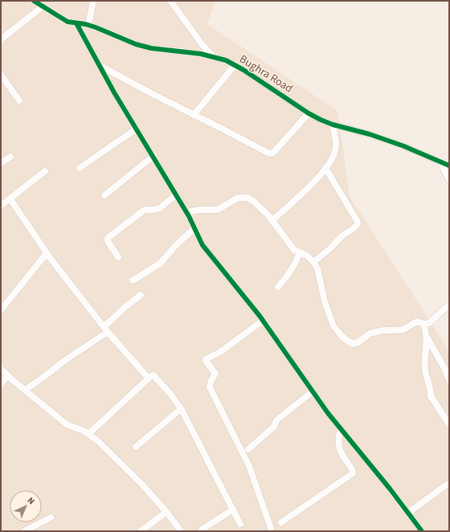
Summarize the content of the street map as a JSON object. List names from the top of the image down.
{
  "streets": {
    "street": ["Bughra Road"]
  },
  "north": "top right"
}
